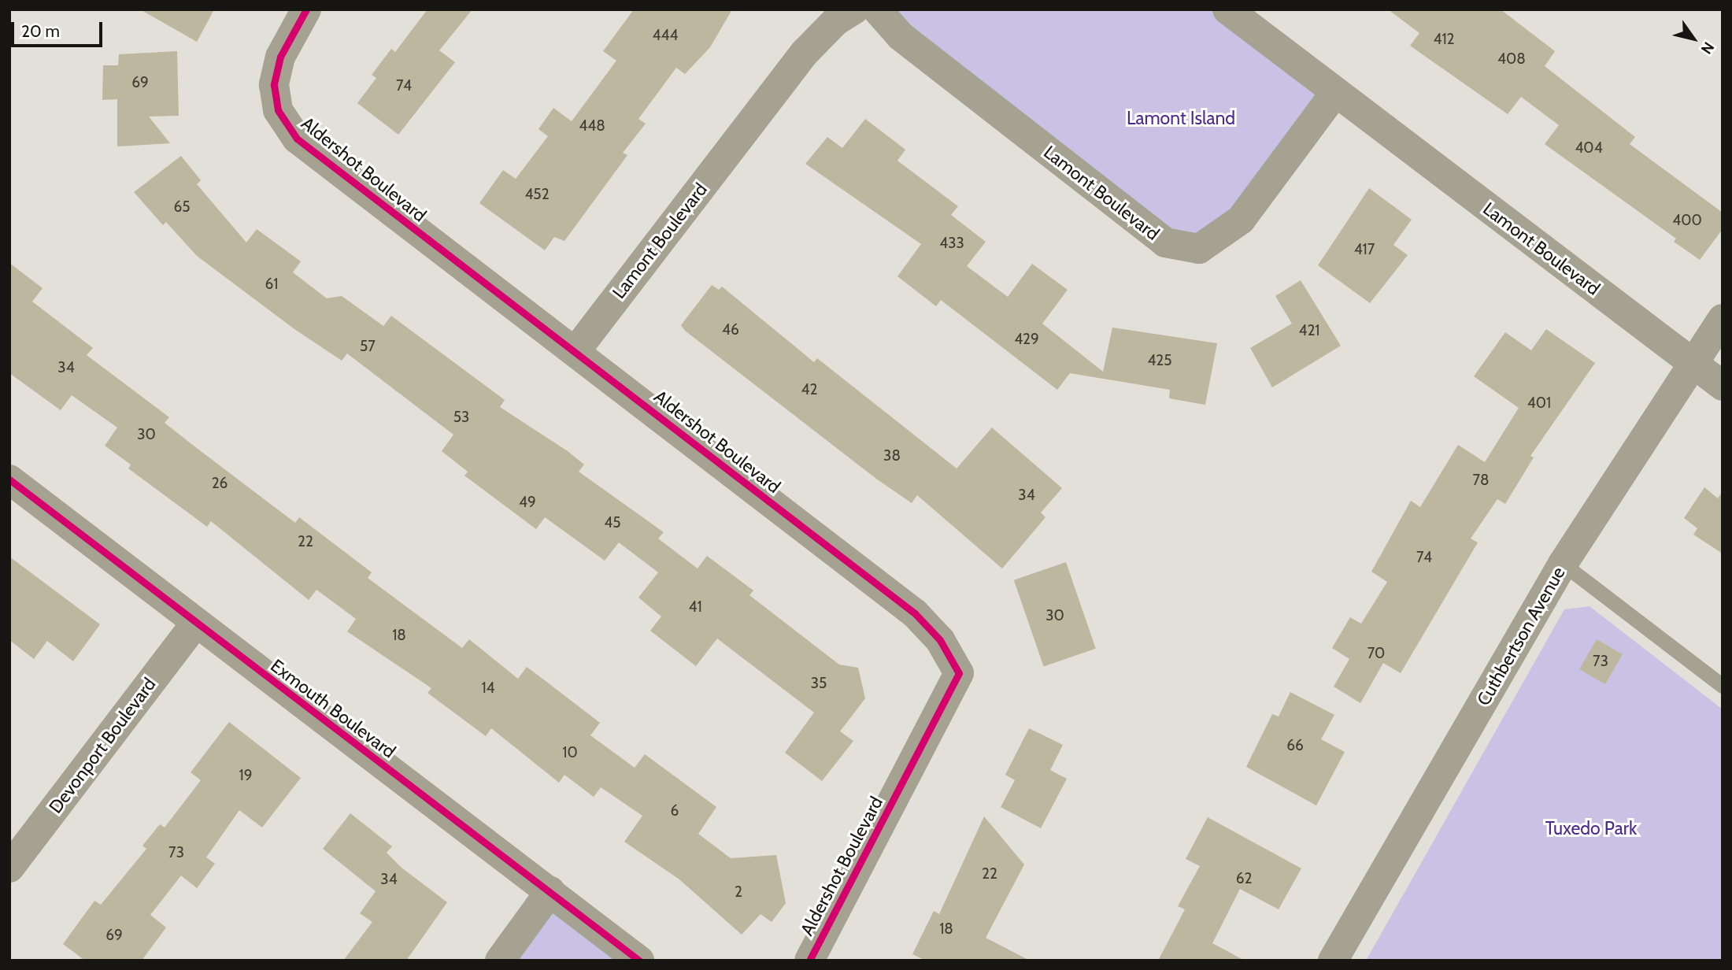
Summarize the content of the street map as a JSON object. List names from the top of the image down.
{
  "streets": {
    "street": [
      "Aldershot Boulevard",
      "Lamont Boulevard",
      "Cuthbertson Avenue",
      "Exmouth Boulevard",
      "Devonport Boulevard"
    ]
  },
  "crossings": [
    ["Aldershot Boulevard", "Lamont Boulevard"],
    ["Lamont Boulevard", "Cuthbertson Avenue"],
    ["Exmouth Boulevard", "Devonport Boulevard"]
  ],
  "parks": ["Lamont Island", "Tuxedo Park"],
  "house_numbers": [
    "444",
    "412",
    "408",
    "69",
    "74",
    "448",
    "404",
    "452",
    "65",
    "400",
    "433",
    "417",
    "61",
    "46",
    "421",
    "429",
    "57",
    "425",
    "34",
    "42",
    "401",
    "53",
    "30",
    "38",
    "78",
    "26",
    "34",
    "49",
    "45",
    "22",
    "74",
    "41",
    "30",
    "18",
    "70",
    "73",
    "35",
    "14",
    "66",
    "10",
    "19",
    "6",
    "73",
    "22",
    "62",
    "34",
    "2",
    "18",
    "69"
  ],
  "scale_bar": "20 m",
  "north": "bottom right"
}
